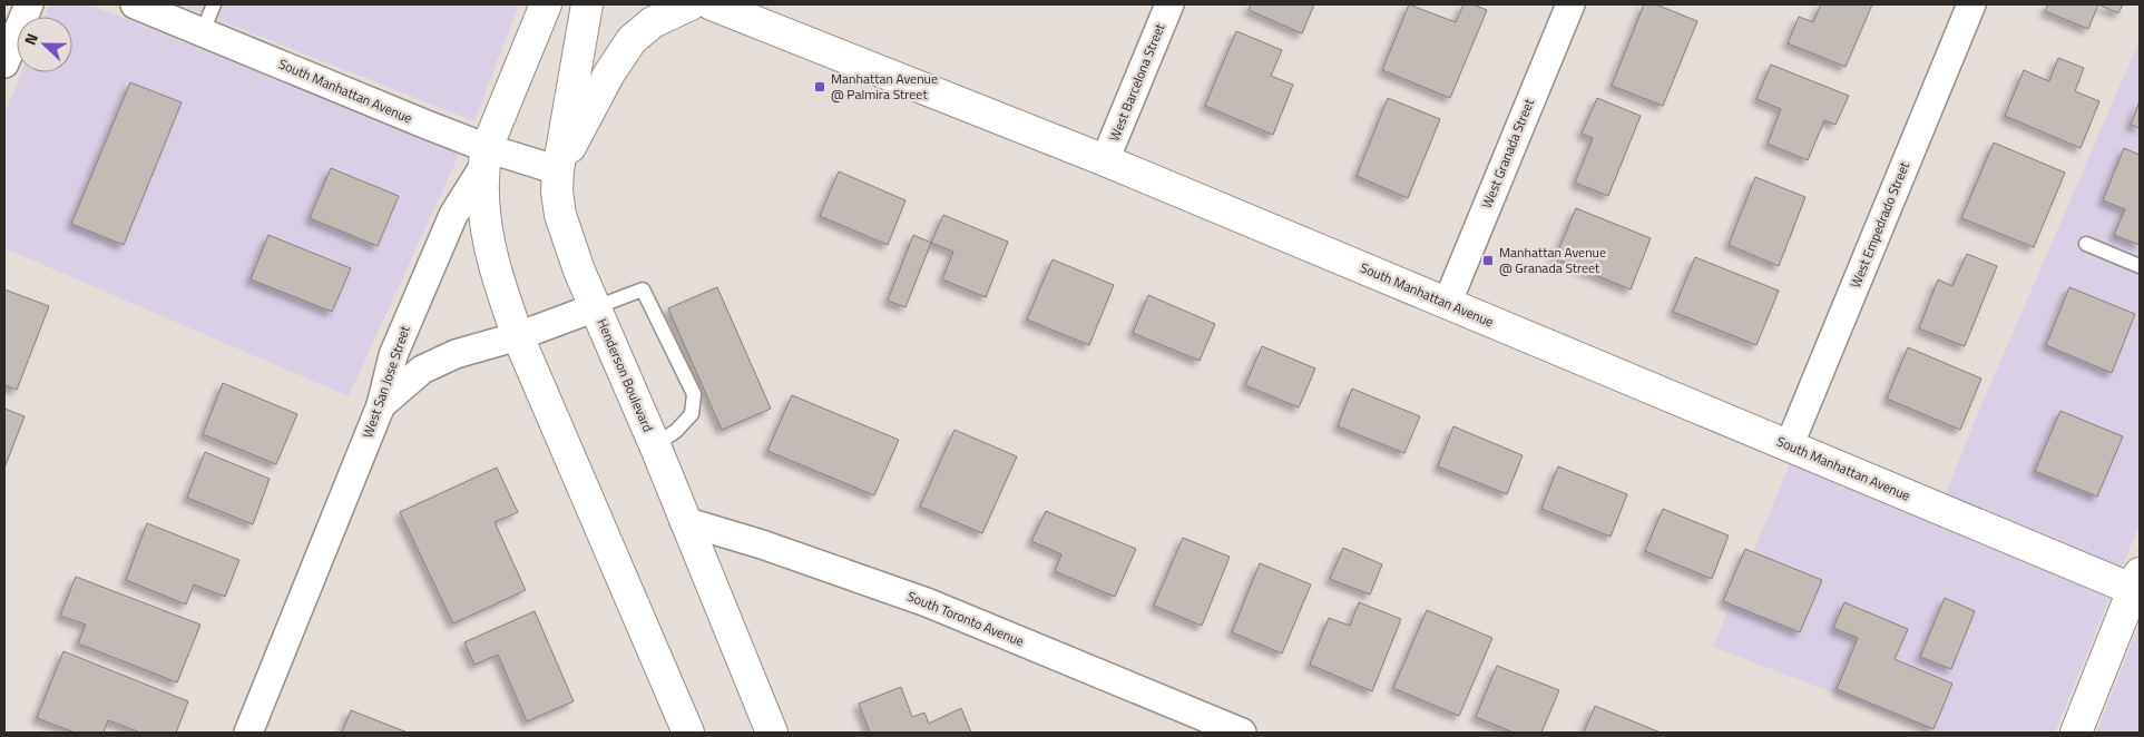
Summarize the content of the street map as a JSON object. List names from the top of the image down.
{
  "streets": {
    "street": [
      "West Barcelona Street",
      "South Manhattan Avenue",
      "West Granada Street",
      "West Empedrado Street",
      "Henderson Boulevard",
      "West San Jose Street",
      "South Toronto Avenue"
    ]
  },
  "crossings": [
    ["West Barcelona Street", "South Manhattan Avenue"],
    ["South Manhattan Avenue", "West Granada Street"],
    ["South Manhattan Avenue", "West Empedrado Street"],
    ["South Manhattan Avenue", "Henderson Boulevard"],
    ["South Manhattan Avenue", "West San Jose Street"],
    ["Henderson Boulevard", "South Toronto Avenue"]
  ],
  "places": {
    "transit": ["Manhattan Avenue @ Palmira Street", "Manhattan Avenue @ Granada Street"]
  },
  "north": "left"
}
